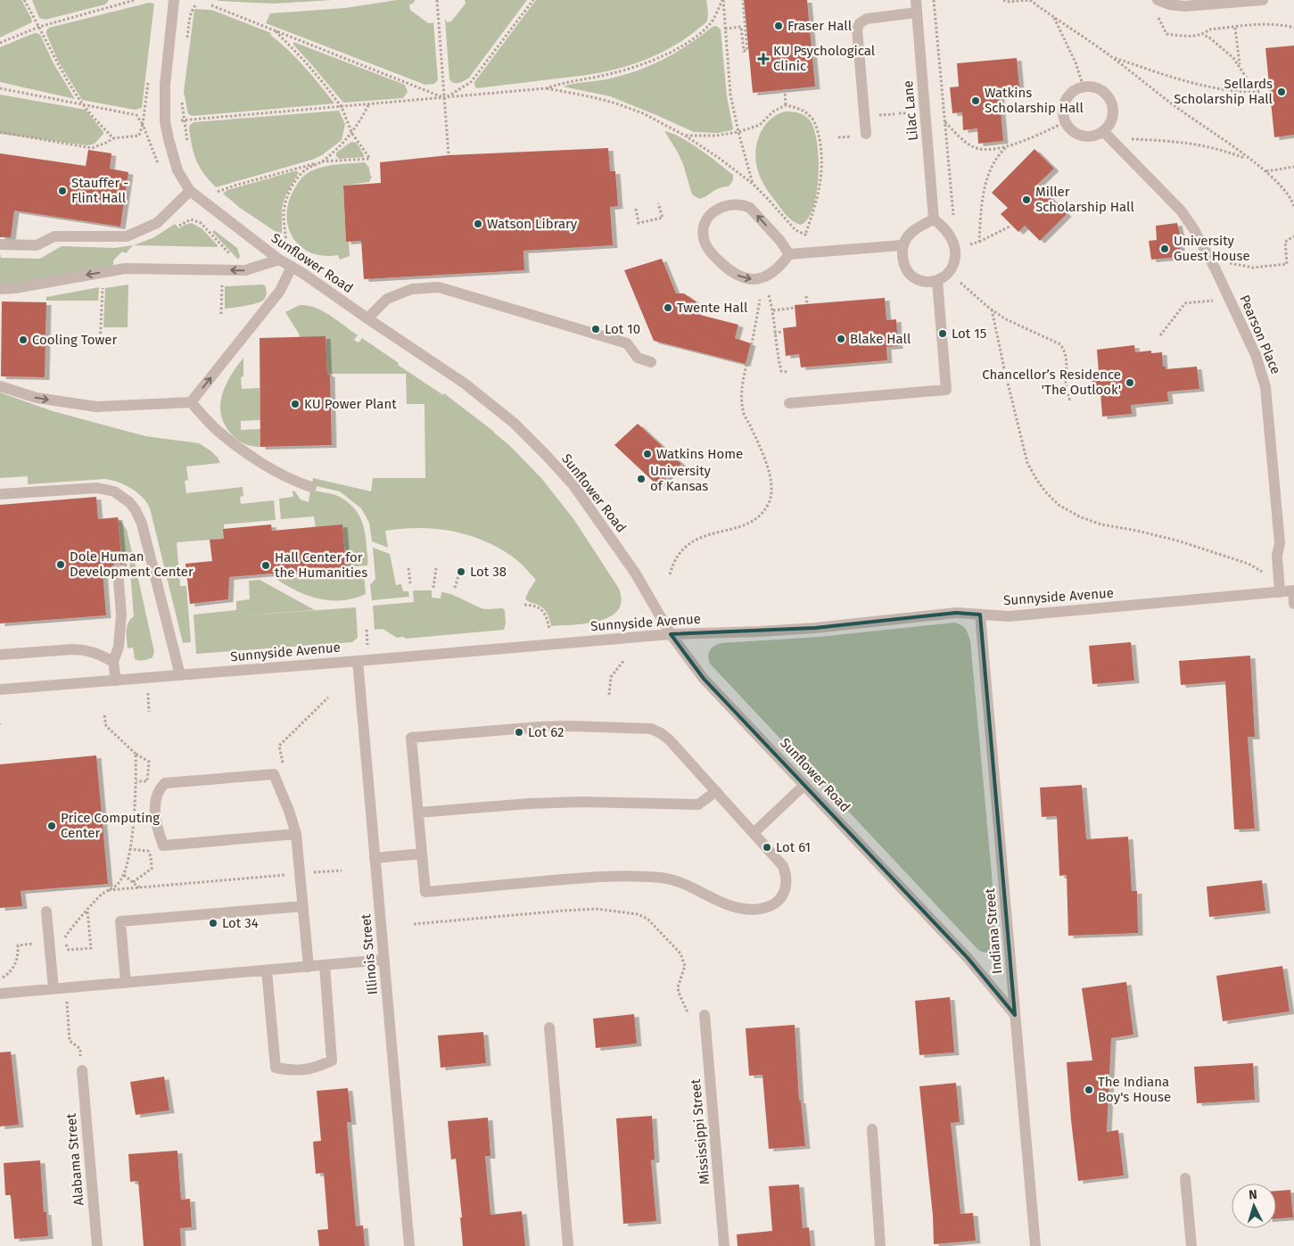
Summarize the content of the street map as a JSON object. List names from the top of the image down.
{
  "streets": {
    "street": [
      "Lilac Lane",
      "Sunflower Road",
      "Pearson Place",
      "Sunnyside Avenue",
      "Indiana Street",
      "Illinois Street",
      "Mississippi Street",
      "Alabama Street"
    ]
  },
  "crossings": [
    ["Sunflower Road", "Sunnyside Avenue"],
    ["Sunflower Road", "Indiana Street"],
    ["Pearson Place", "Sunnyside Avenue"],
    ["Sunnyside Avenue", "Indiana Street"],
    ["Sunnyside Avenue", "Illinois Street"]
  ],
  "places": {
    "other": [
      "Fraser Hall",
      "Sellards Scholarship Hall",
      "Watkins Scholarship Hall",
      "Stauffer - Flint Hall",
      "Miller Scholarship Hall",
      "Watson Library",
      "University Guest House",
      "Twente Hall",
      "Lot 10",
      "Lot 15",
      "Blake Hall",
      "Cooling Tower",
      "Chancellor’s Residence 'The Outlook'",
      "KU Power Plant",
      "Watkins Home",
      "University of Kansas",
      "Dole Human Development Center",
      "Hall Center for the Humanities",
      "Lot 38",
      "Lot 62",
      "Price Computing Center",
      "Lot 61",
      "Lot 34",
      "The Indiana Boy's House"
    ],
    "health": ["KU Psychological Clinic"]
  },
  "north": "top"
}
